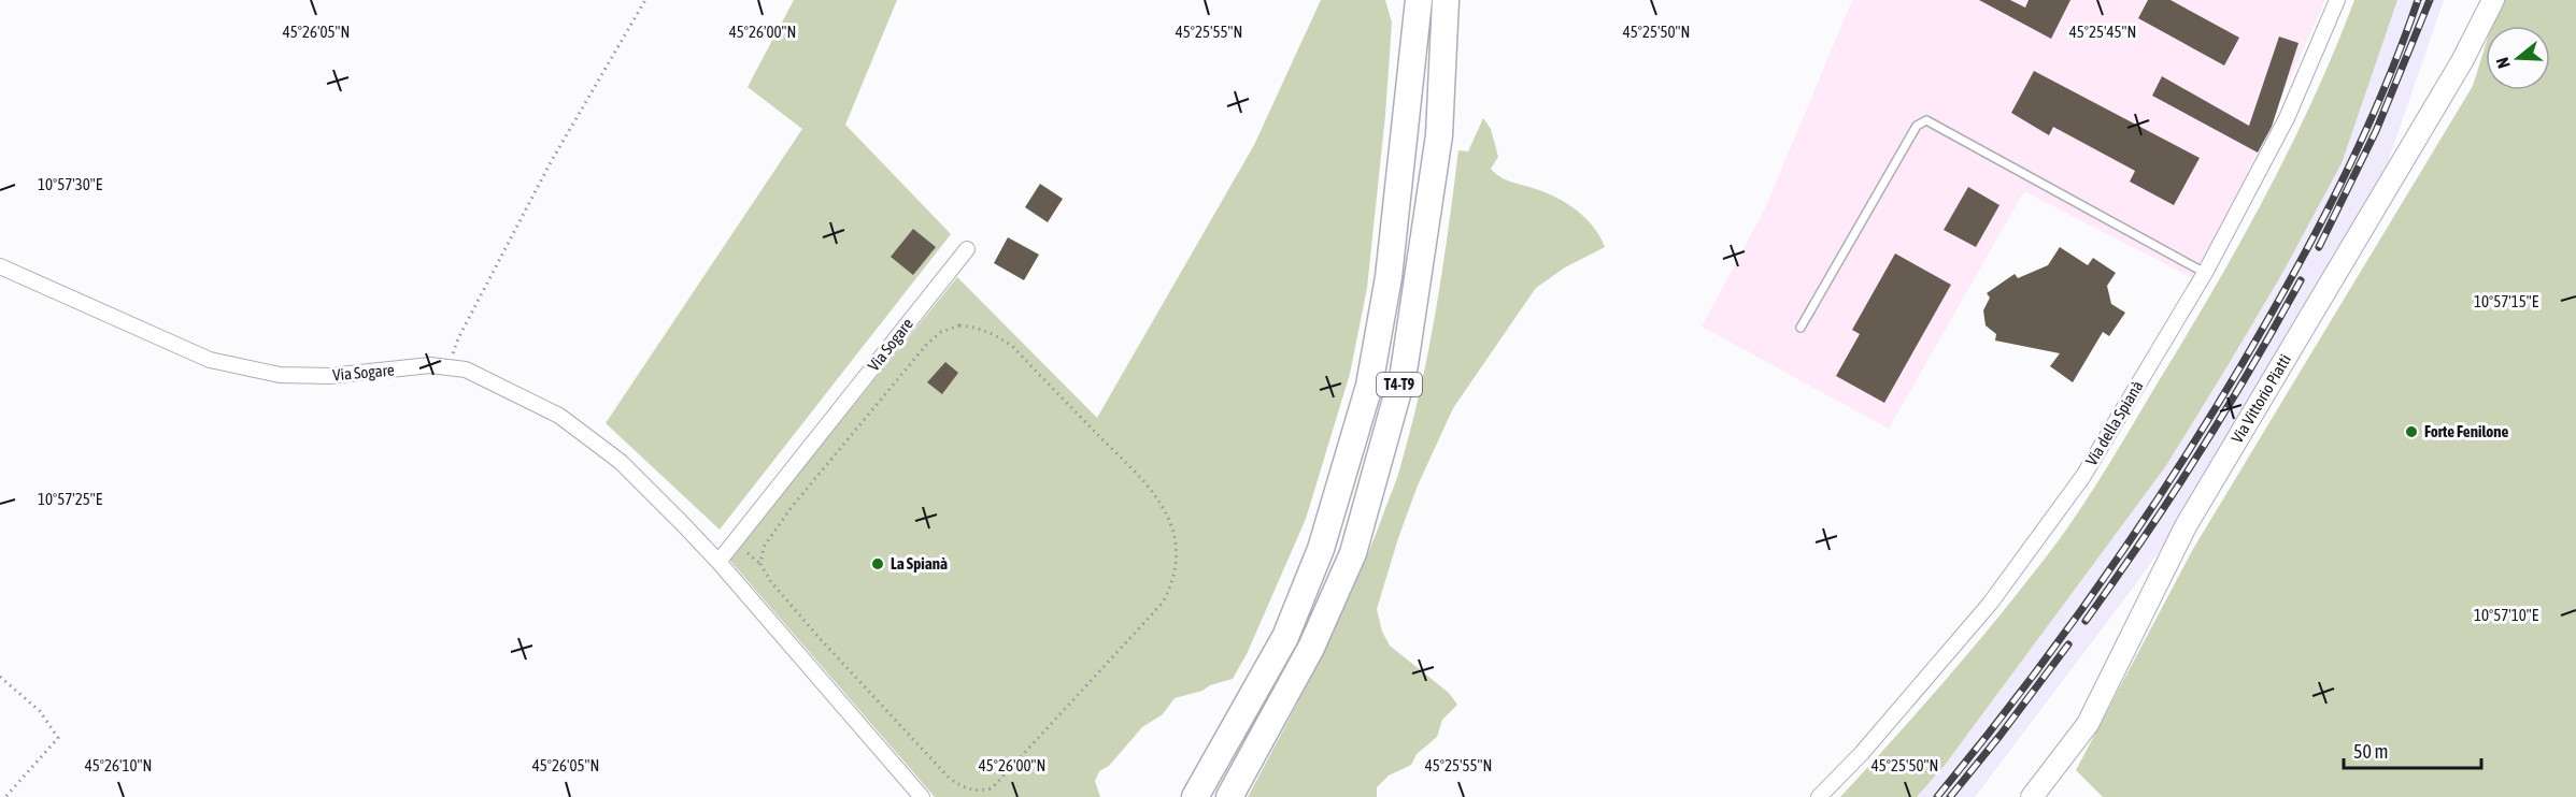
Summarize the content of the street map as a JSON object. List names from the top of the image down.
{
  "streets": {
    "highway": ["T4-T9"],
    "street": ["Via Sogare", "Via Vittorio Piatti", "Via della Spianà"]
  },
  "places": ["Forte Fenilone", "La Spianà"],
  "scale_bar": "50 m",
  "north": "left",
  "coordinates": [
    "45°26'05\"N",
    "45°26'00\"N",
    "45°25'55\"N",
    "45°25'50\"N",
    "45°25'45\"N",
    "10°57'30\"E",
    "10°57'15\"E",
    "10°57'25\"E",
    "10°57'10\"E",
    "45°26'10\"N"
  ]
}
